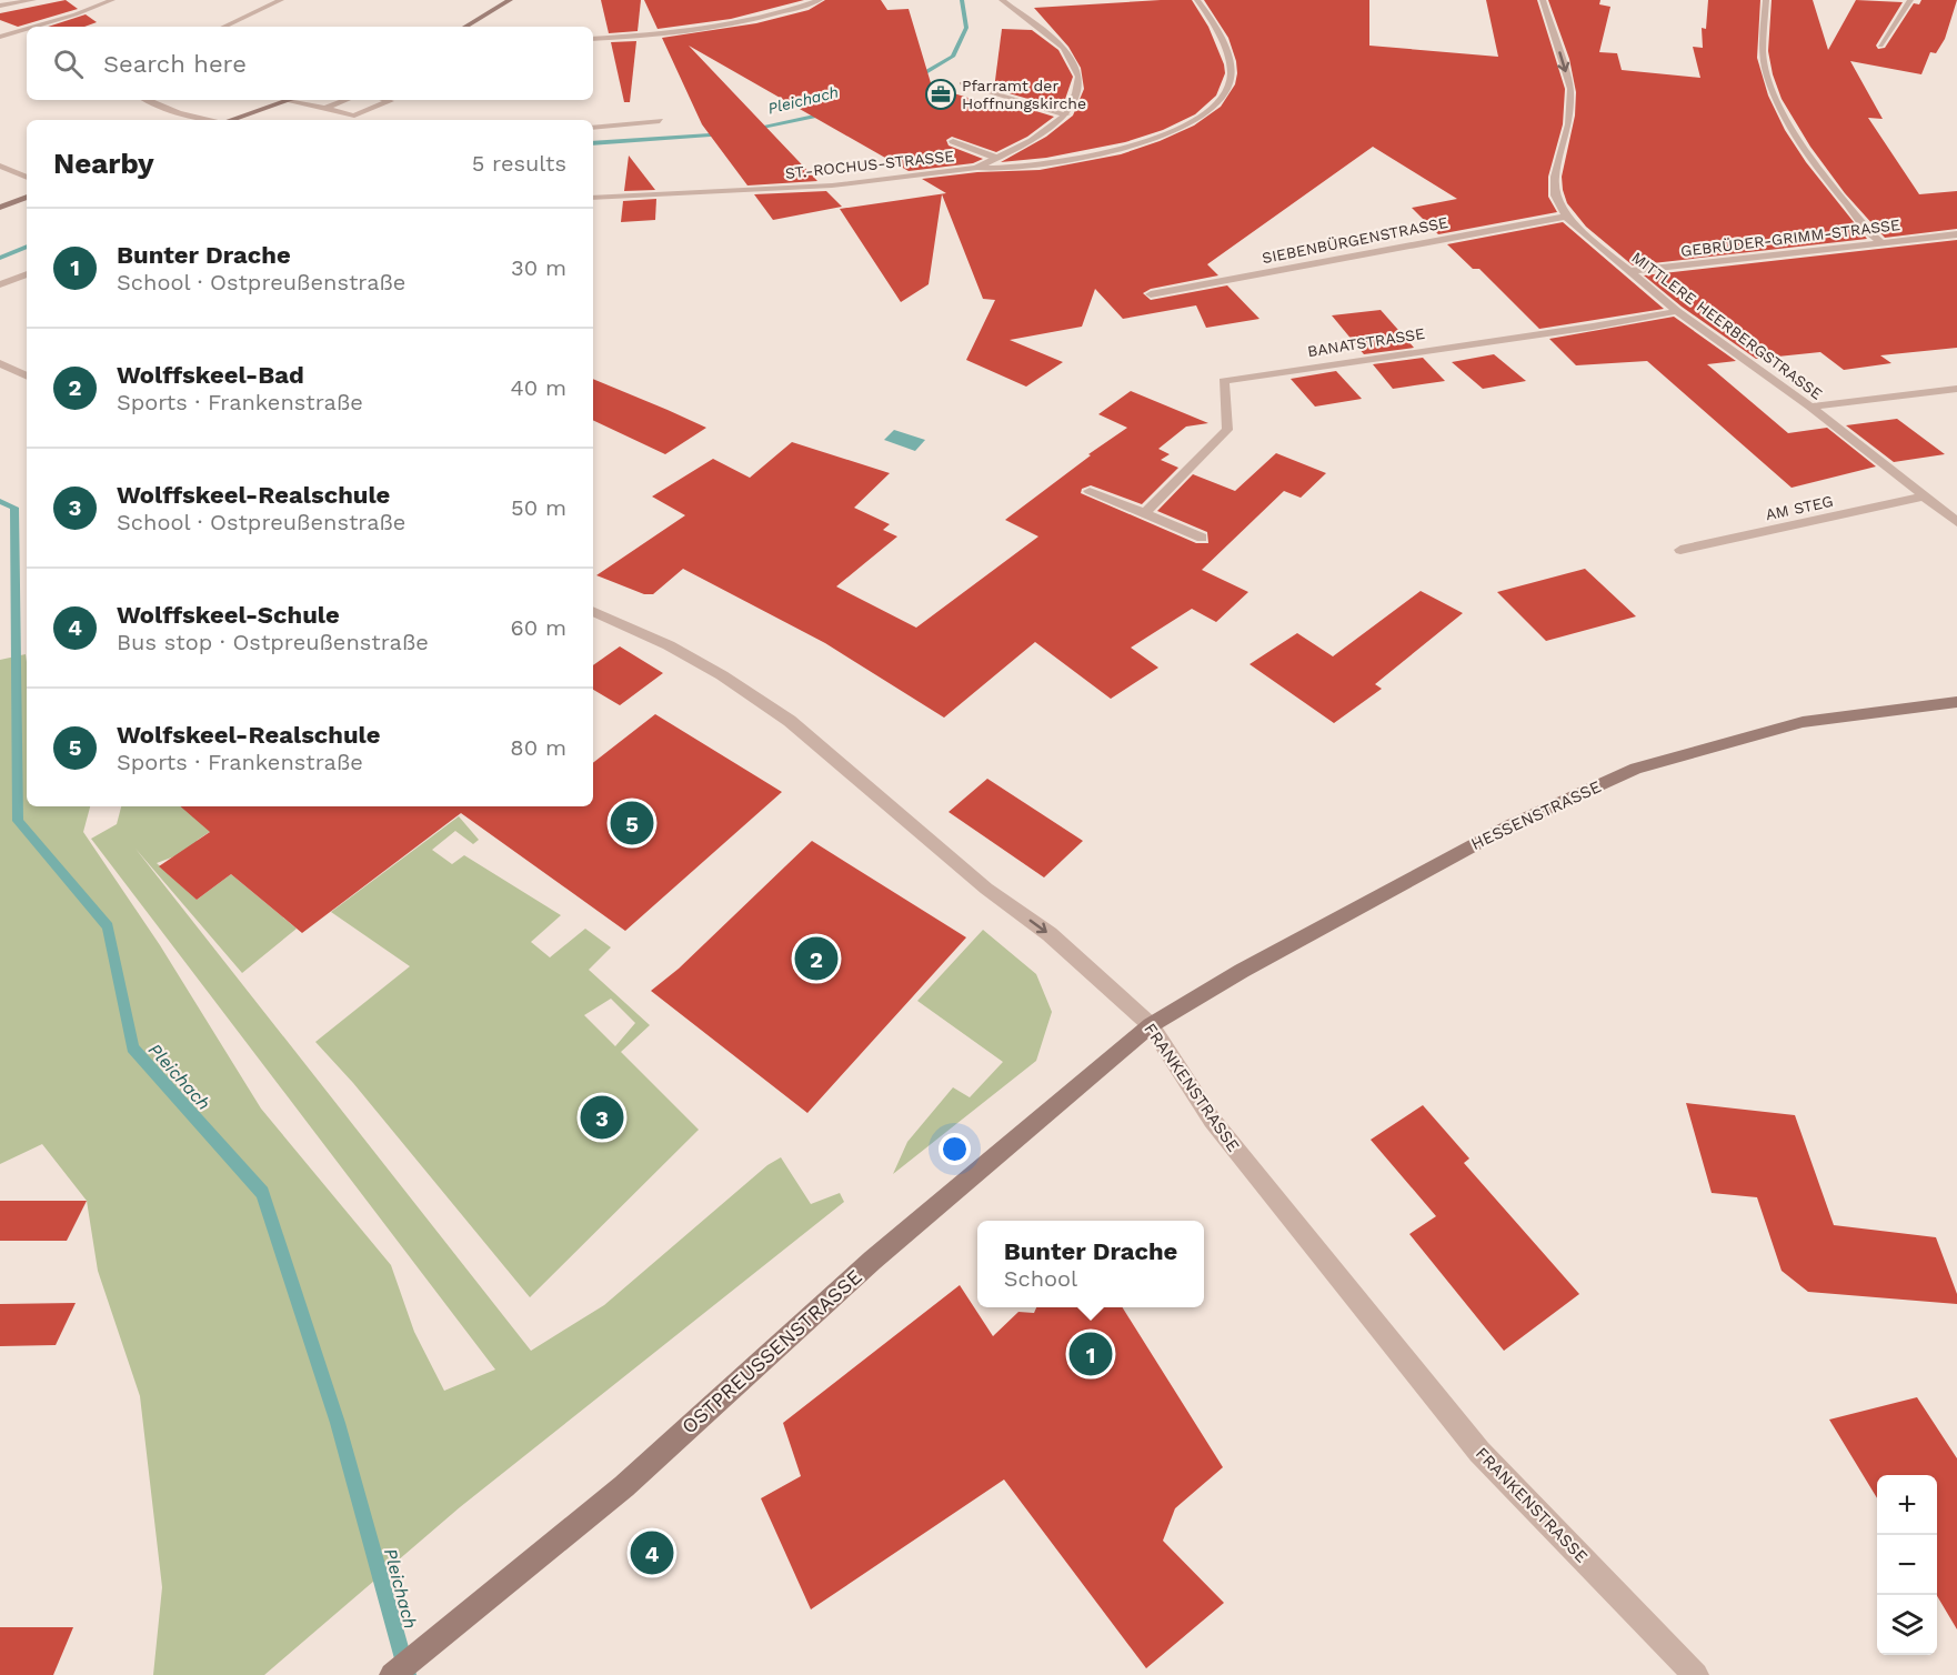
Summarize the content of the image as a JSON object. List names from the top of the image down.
{
  "streets": {
    "street": [
      "ST.-ROCHUS-STRASSE",
      "GEBRÜDER-GRIMM-STRASSE",
      "SIEBENBÜRGENSTRASSE",
      "MITTLERE HEERBERGSTRASSE",
      "BANATSTRASSE",
      "AM STEG",
      "HESSENSTRASSE",
      "FRANKENSTRASSE",
      "OSTPREUSSENSTRASSE"
    ]
  },
  "crossings": [
    ["GEBRÜDER-GRIMM-STRASSE", "MITTLERE HEERBERGSTRASSE"],
    ["SIEBENBÜRGENSTRASSE", "MITTLERE HEERBERGSTRASSE"],
    ["MITTLERE HEERBERGSTRASSE", "BANATSTRASSE"],
    ["MITTLERE HEERBERGSTRASSE", "AM STEG"],
    ["HESSENSTRASSE", "FRANKENSTRASSE"],
    ["HESSENSTRASSE", "OSTPREUSSENSTRASSE"],
    ["FRANKENSTRASSE", "OSTPREUSSENSTRASSE"]
  ],
  "one_way": ["FRANKENSTRASSE"],
  "water": ["Pleichach"],
  "places": {
    "office": ["Pfarramt der Hoffnungskirche"]
  },
  "page": {
    "search": "Search here",
    "heading": ["Nearby", "5 results"],
    "list": [
      {
        "mark": "1",
        "name": "Bunter Drache",
        "note": "School · Ostpreußenstraße",
        "value": "30 m"
      },
      {
        "mark": "2",
        "name": "Wolffskeel-Bad",
        "note": "Sports · Frankenstraße",
        "value": "40 m"
      },
      {
        "mark": "3",
        "name": "Wolffskeel-Realschule",
        "note": "School · Ostpreußenstraße",
        "value": "50 m"
      },
      {
        "mark": "4",
        "name": "Wolffskeel-Schule",
        "note": "Bus stop · Ostpreußenstraße",
        "value": "60 m"
      },
      {
        "mark": "5",
        "name": "Wolfskeel-Realschule",
        "note": "Sports · Frankenstraße",
        "value": "80 m"
      }
    ],
    "pins": [
      "5",
      "2",
      "3",
      "1",
      "4"
    ],
    "popup": ["Bunter Drache", "School"],
    "map_buttons": ["+", "−"]
  }
}
